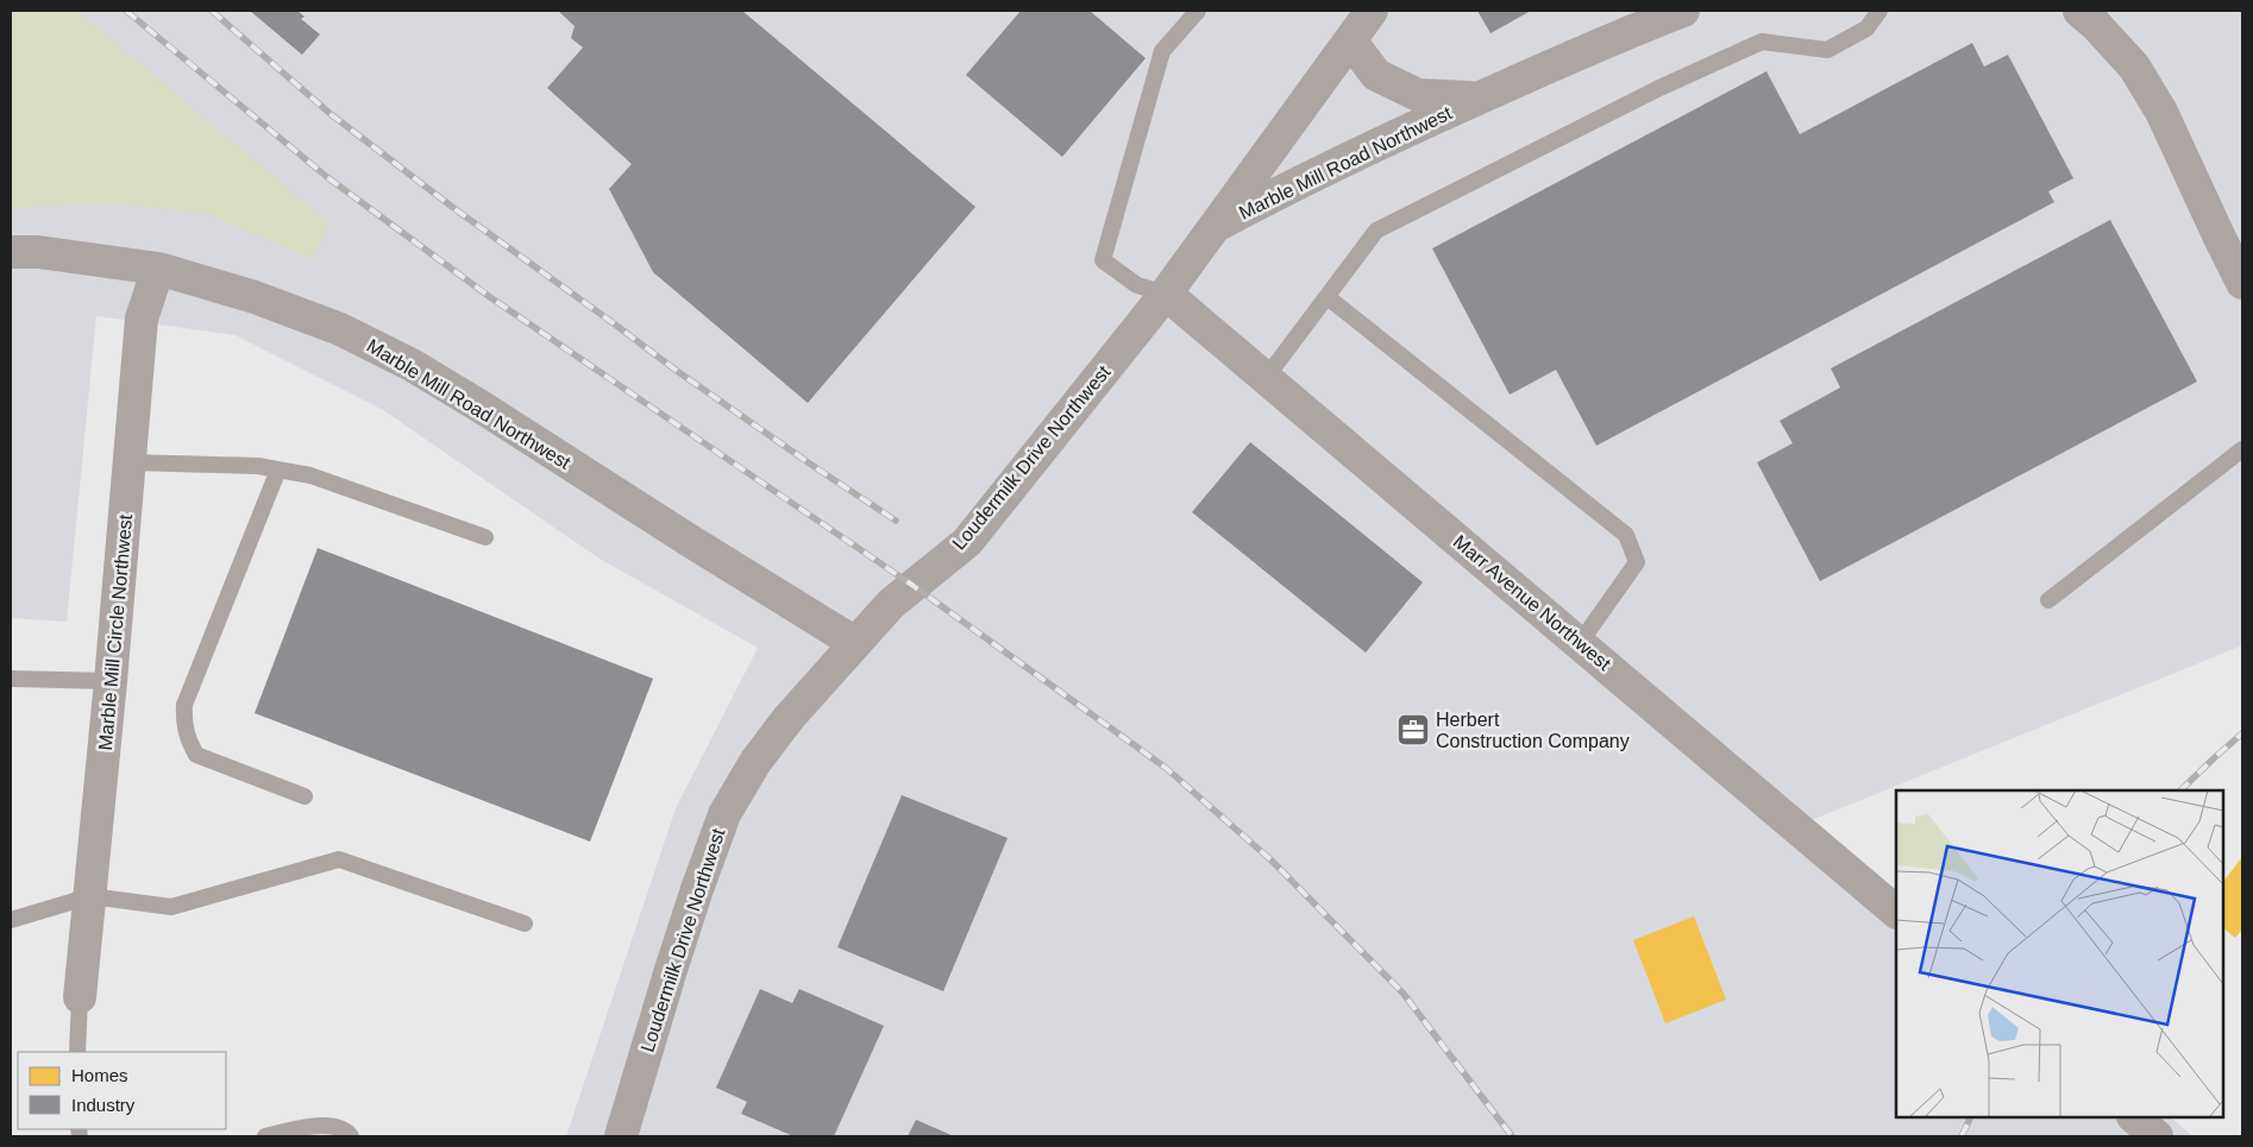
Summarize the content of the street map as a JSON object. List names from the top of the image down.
{
  "streets": {
    "street": [
      "Marble Mill Road Northwest",
      "Loudermilk Drive Northwest",
      "Marr Avenue Northwest",
      "Marble Mill Circle Northwest"
    ]
  },
  "crossings": [
    ["Marble Mill Road Northwest", "Loudermilk Drive Northwest"],
    ["Marble Mill Road Northwest", "Marble Mill Circle Northwest"],
    ["Loudermilk Drive Northwest", "Marr Avenue Northwest"]
  ],
  "places": {
    "office": ["Herbert Construction Company"]
  },
  "legend": ["Homes", "Industry"]
}
